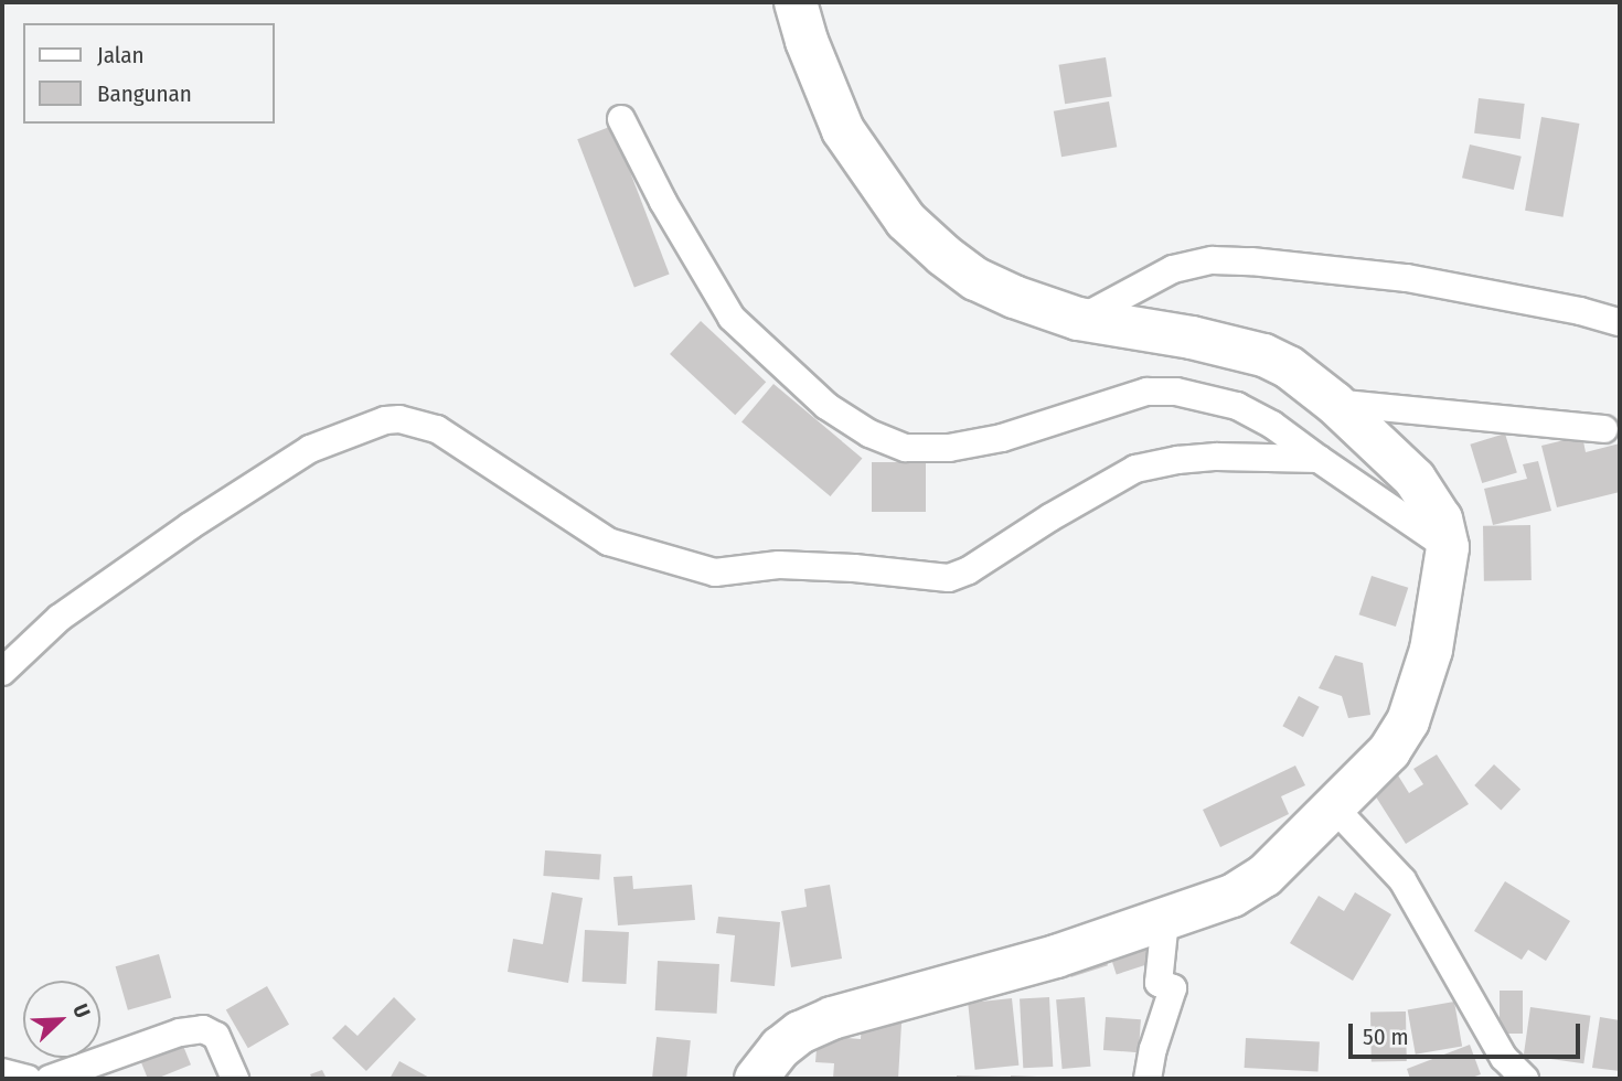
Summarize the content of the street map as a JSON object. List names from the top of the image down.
{
  "legend": ["Jalan", "Bangunan"],
  "scale_bar": "50 m",
  "north": "top right"
}
